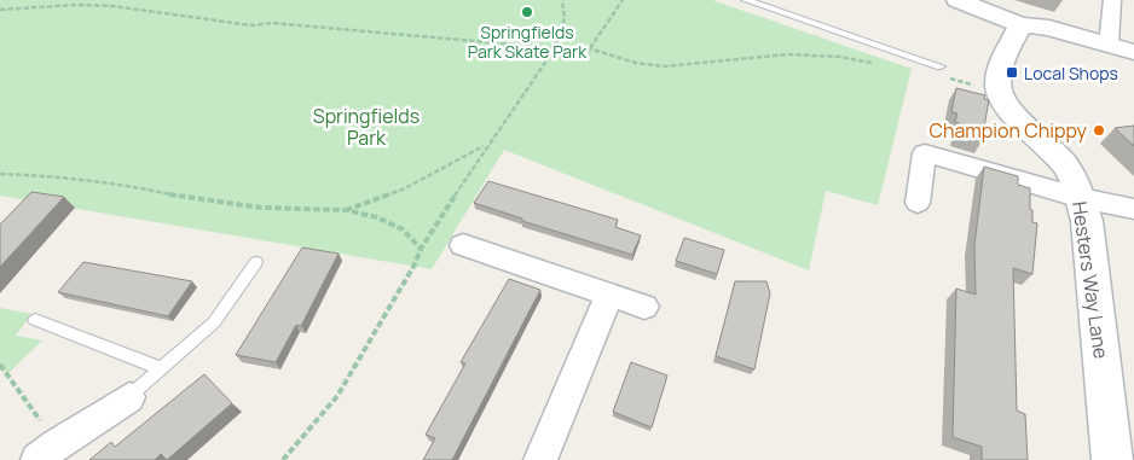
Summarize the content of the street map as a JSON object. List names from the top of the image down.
{
  "streets": {
    "street": ["Hesters Way Lane"]
  },
  "parks": ["Springfields Park"],
  "places": {
    "other": ["Springfields Park Skate Park", "Champion Chippy"],
    "transit": ["Local Shops"]
  }
}
